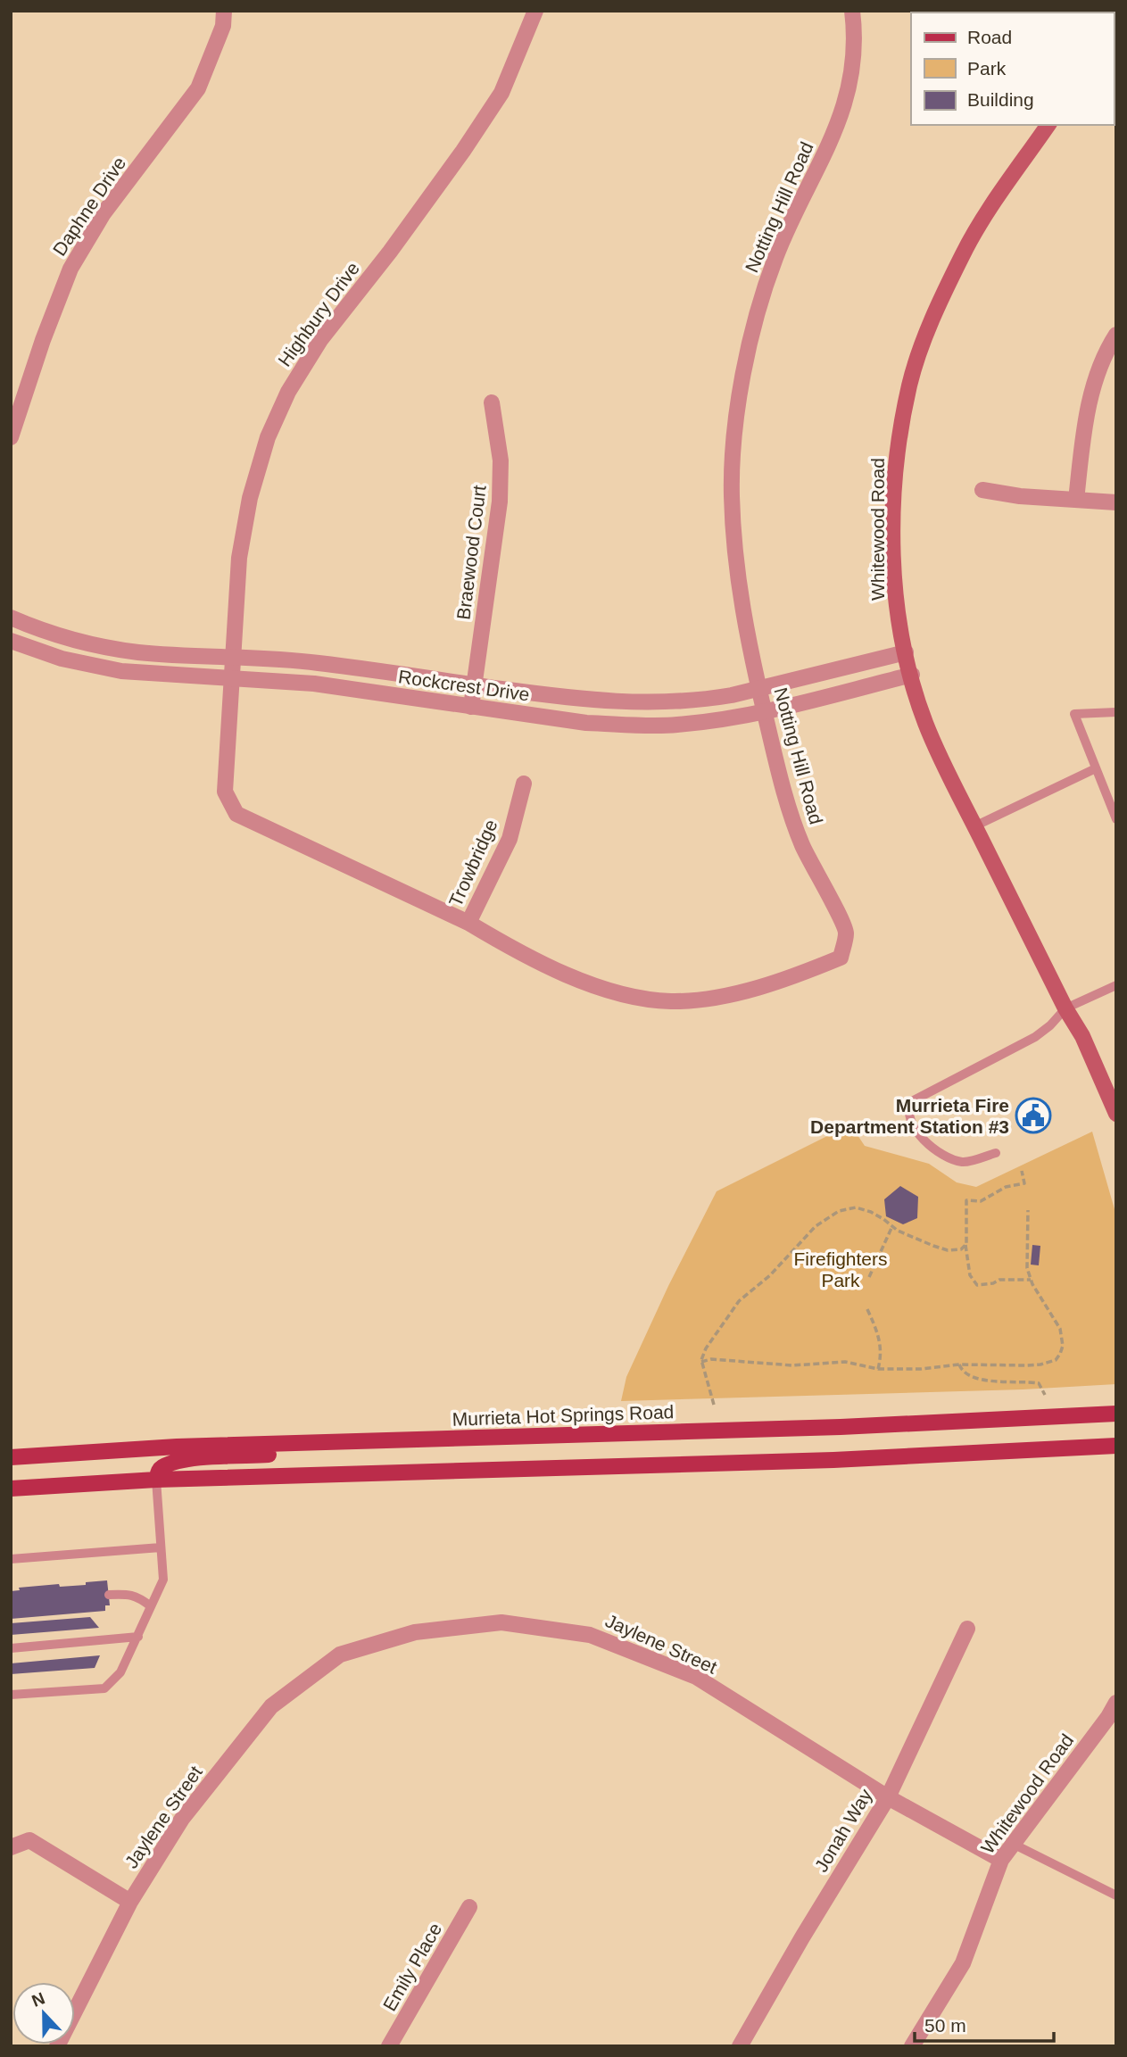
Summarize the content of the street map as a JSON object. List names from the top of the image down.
{
  "streets": {
    "main road": ["Whitewood Road", "Murrieta Hot Springs Road"],
    "street": [
      "Daphne Drive",
      "Notting Hill Road",
      "Highbury Drive",
      "Braewood Court",
      "Rockcrest Drive",
      "Trowbridge",
      "Jaylene Street",
      "Jonah Way",
      "Emily Place"
    ]
  },
  "crossings": [
    ["Notting Hill Road", "Highbury Drive"],
    ["Notting Hill Road", "Rockcrest Drive"],
    ["Notting Hill Road", "Trowbridge"],
    ["Highbury Drive", "Rockcrest Drive"],
    ["Whitewood Road", "Rockcrest Drive"],
    ["Whitewood Road", "Jaylene Street"],
    ["Braewood Court", "Rockcrest Drive"],
    ["Jaylene Street", "Jonah Way"]
  ],
  "parks": ["Firefighters Park"],
  "places": {
    "public building": ["Murrieta Fire Department Station #3"]
  },
  "legend": ["Road", "Park", "Building"],
  "scale_bar": "50 m",
  "north": "top"
}
